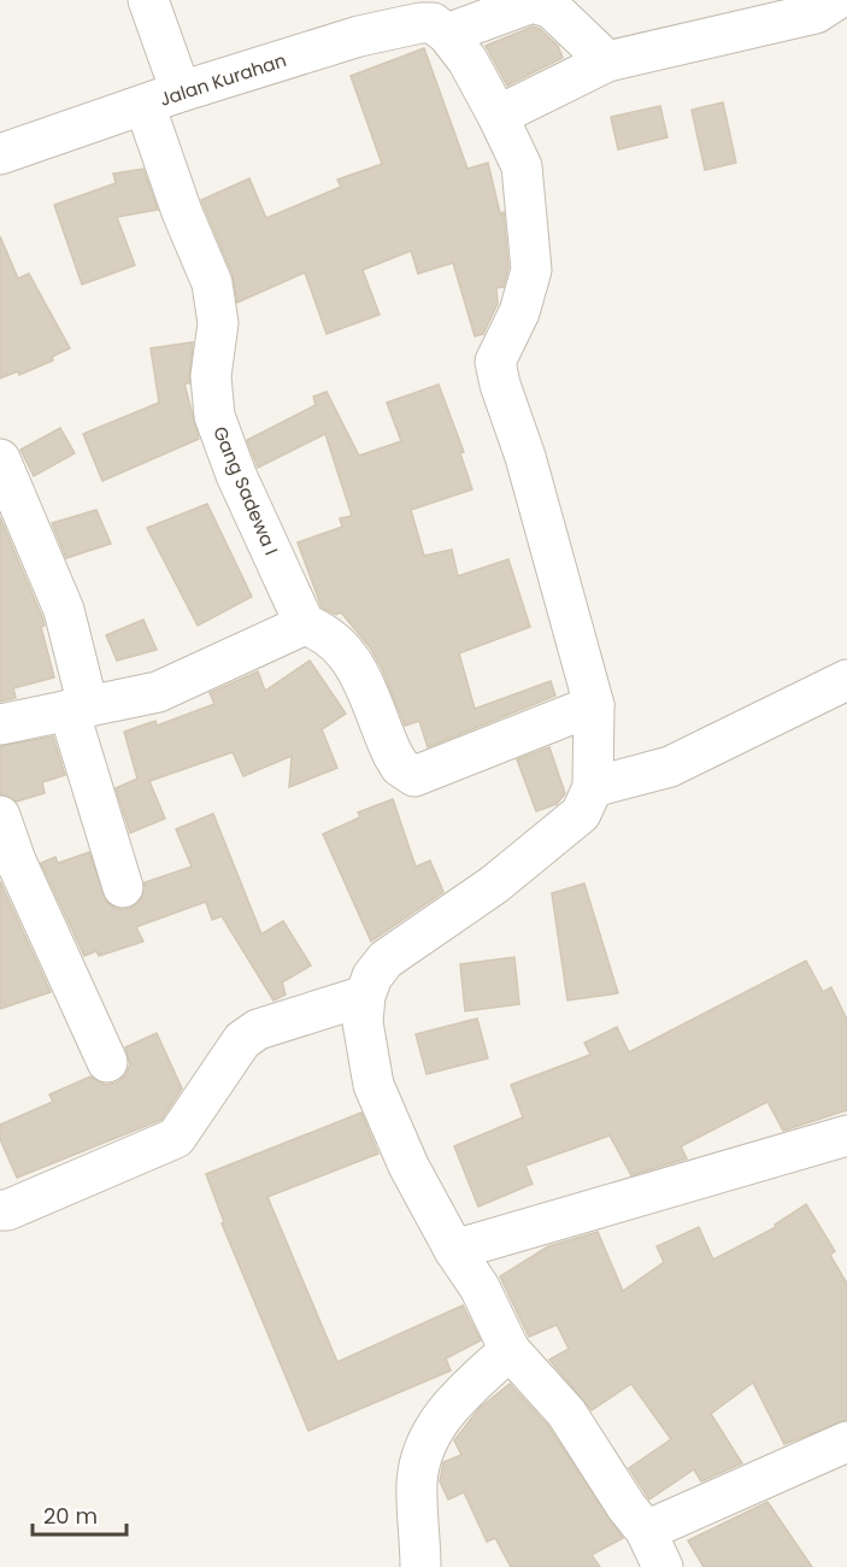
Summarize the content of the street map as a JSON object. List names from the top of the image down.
{
  "streets": {
    "street": ["Jalan Kurahan", "Gang Sadewa I"]
  },
  "crossings": [
    ["Jalan Kurahan", "Gang Sadewa I"]
  ],
  "scale_bar": "20 m"
}
